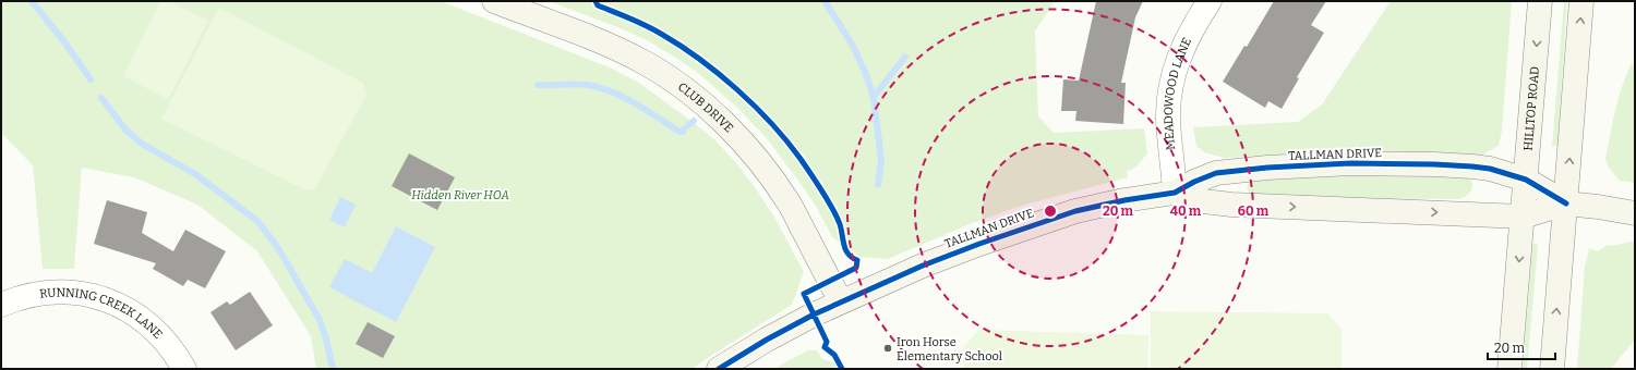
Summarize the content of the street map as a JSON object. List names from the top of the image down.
{
  "streets": {
    "street": [
      "MEADOWOOD LANE",
      "CLUB DRIVE",
      "HILLTOP ROAD",
      "TALLMAN DRIVE",
      "RUNNING CREEK LANE"
    ]
  },
  "crossings": [
    ["MEADOWOOD LANE", "TALLMAN DRIVE"],
    ["CLUB DRIVE", "TALLMAN DRIVE"],
    ["HILLTOP ROAD", "TALLMAN DRIVE"]
  ],
  "parks": ["Hidden River HOA"],
  "places": ["Iron Horse Elementary School"],
  "scale_bar": "20 m",
  "rings": ["20 m", "40 m", "60 m"]
}
